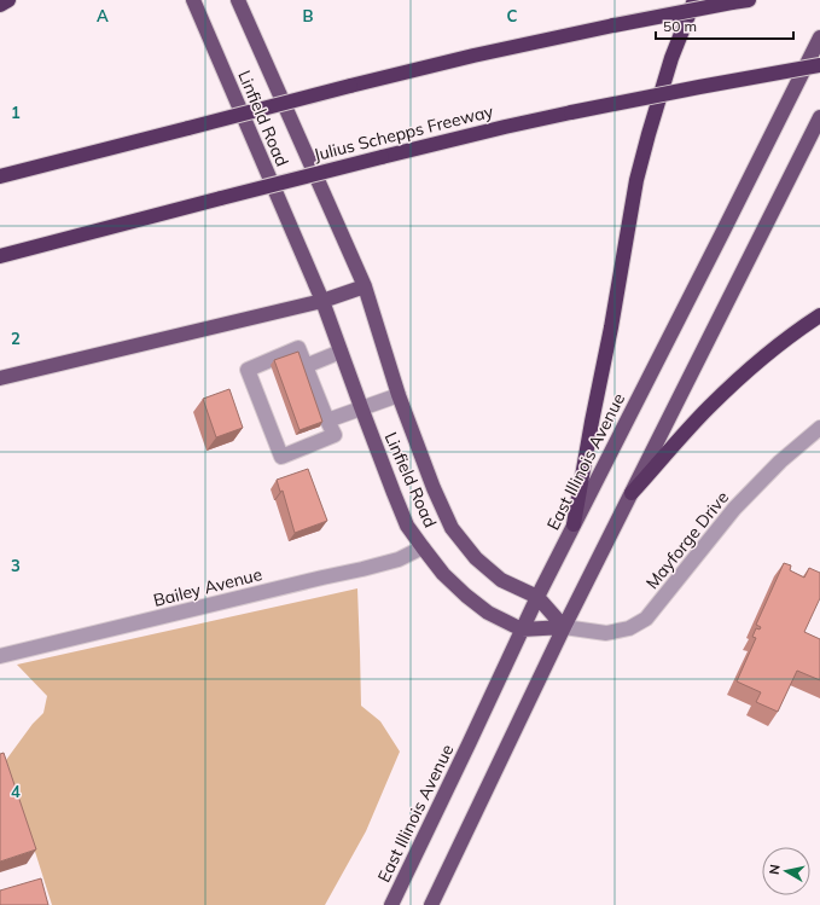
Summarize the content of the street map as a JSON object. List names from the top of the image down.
{
  "streets": {
    "highway": ["Julius Schepps Freeway"],
    "main road": ["Linfield Road", "East Illinois Avenue"],
    "street": ["Mayforge Drive", "Bailey Avenue"]
  },
  "crossings": [
    ["Linfield Road", "East Illinois Avenue"],
    ["Linfield Road", "Mayforge Drive"],
    ["Linfield Road", "Bailey Avenue"]
  ],
  "scale_bar": "50 m",
  "north": "left",
  "grid": {
    "columns": ["A", "B", "C"],
    "rows": [
      "1",
      "2",
      "3",
      "4"
    ]
  }
}
